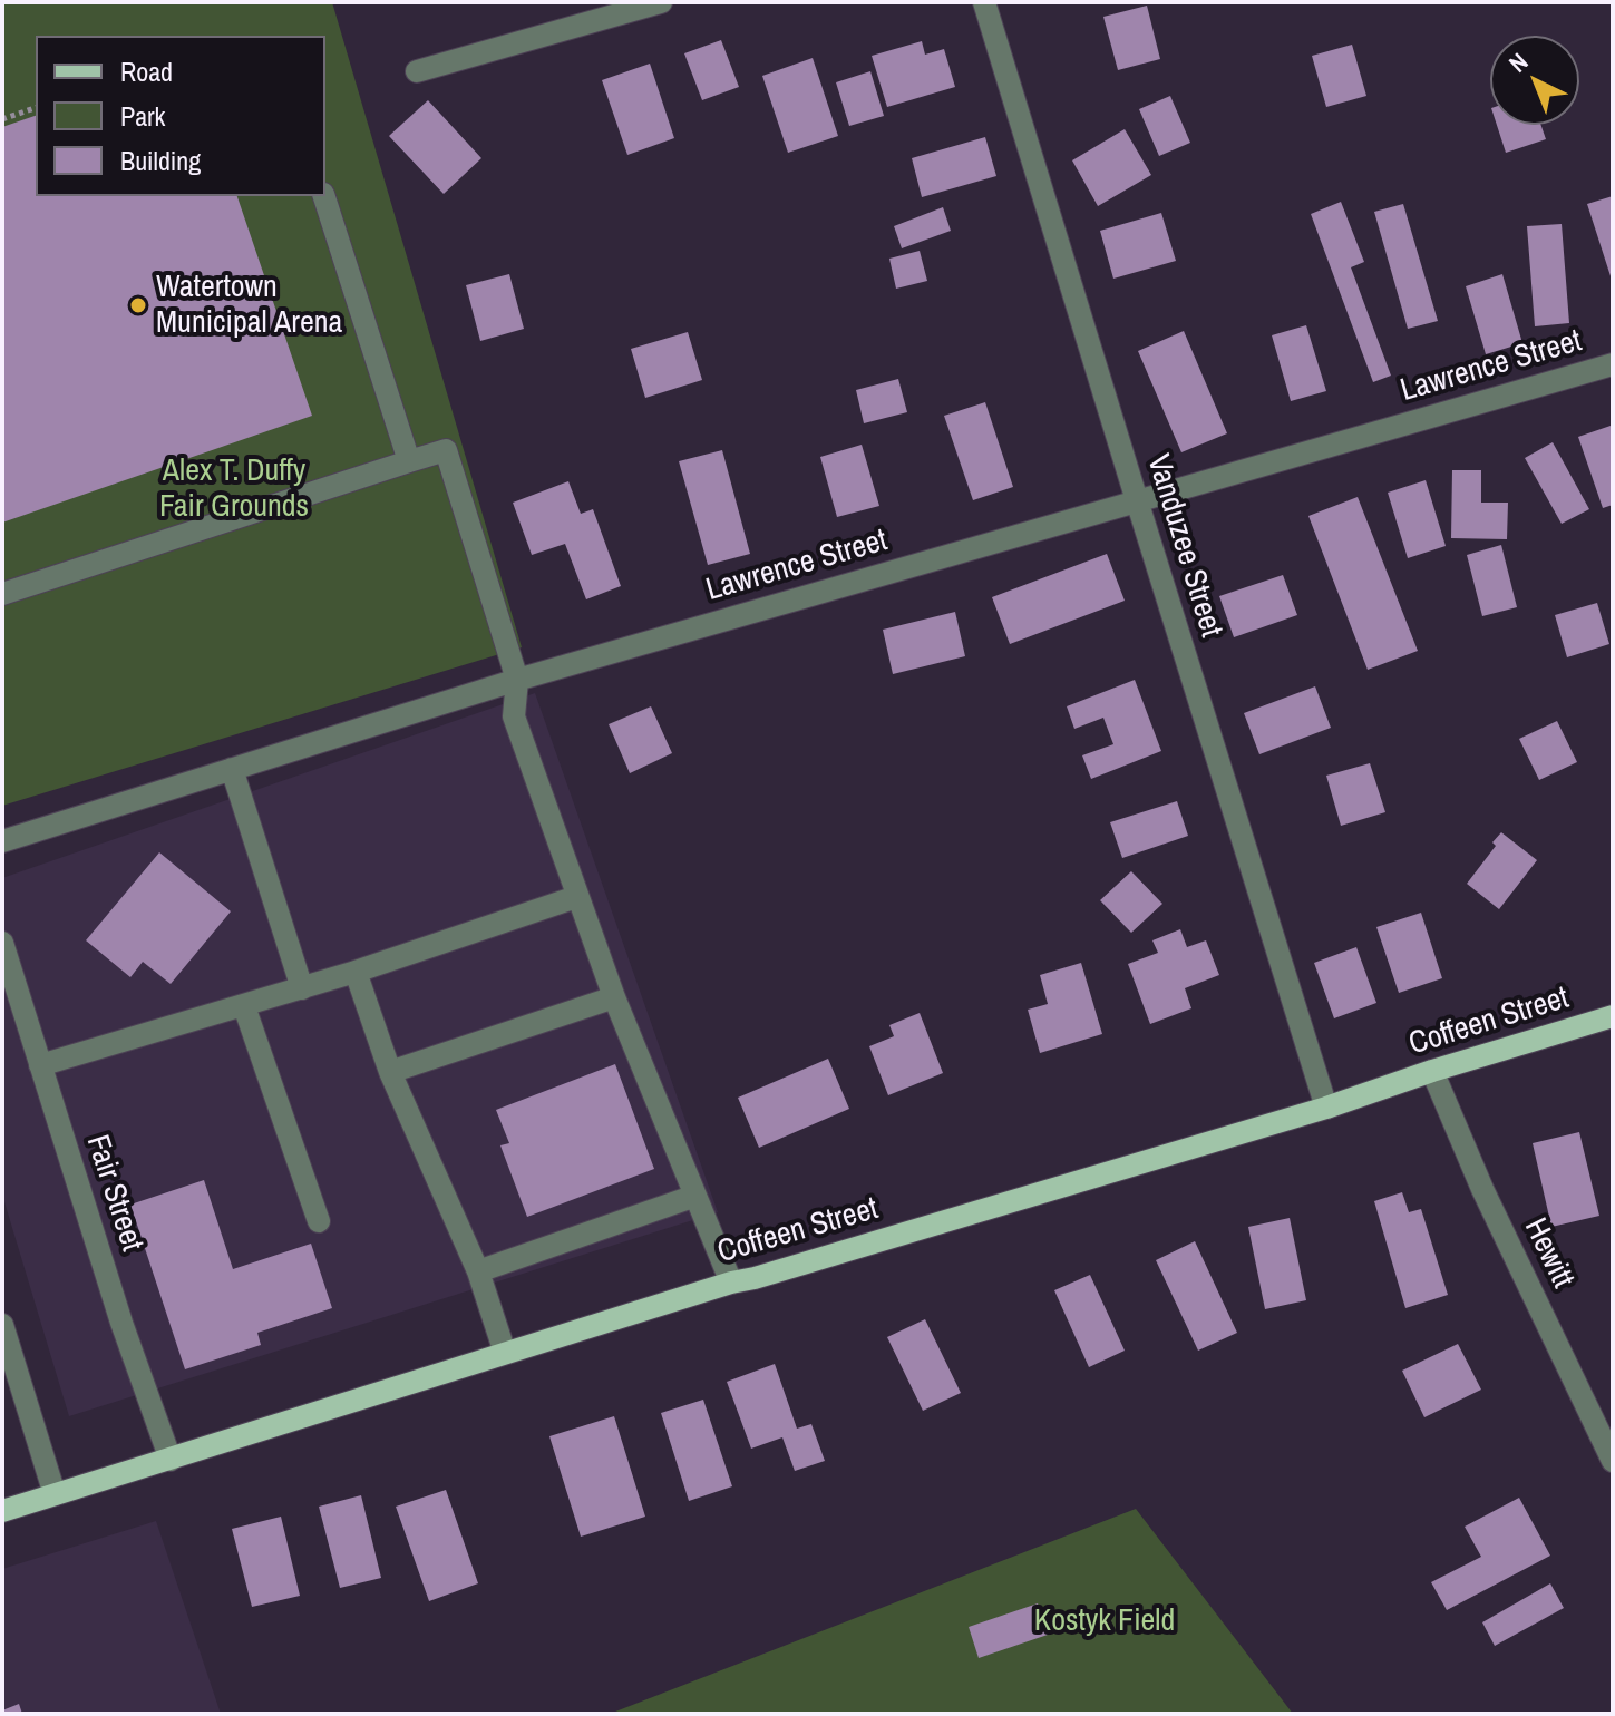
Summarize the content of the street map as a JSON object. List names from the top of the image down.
{
  "streets": {
    "main road": ["Coffeen Street"],
    "street": [
      "Lawrence Street",
      "Vanduzee Street",
      "Fair Street",
      "Hewitt"
    ]
  },
  "crossings": [
    ["Lawrence Street", "Vanduzee Street"],
    ["Vanduzee Street", "Coffeen Street"],
    ["Coffeen Street", "Fair Street"],
    ["Coffeen Street", "Hewitt"]
  ],
  "parks": ["Alex T. Duffy Fair Grounds", "Kostyk Field"],
  "places": ["Watertown Municipal Arena"],
  "legend": ["Road", "Park", "Building"],
  "north": "top left"
}
